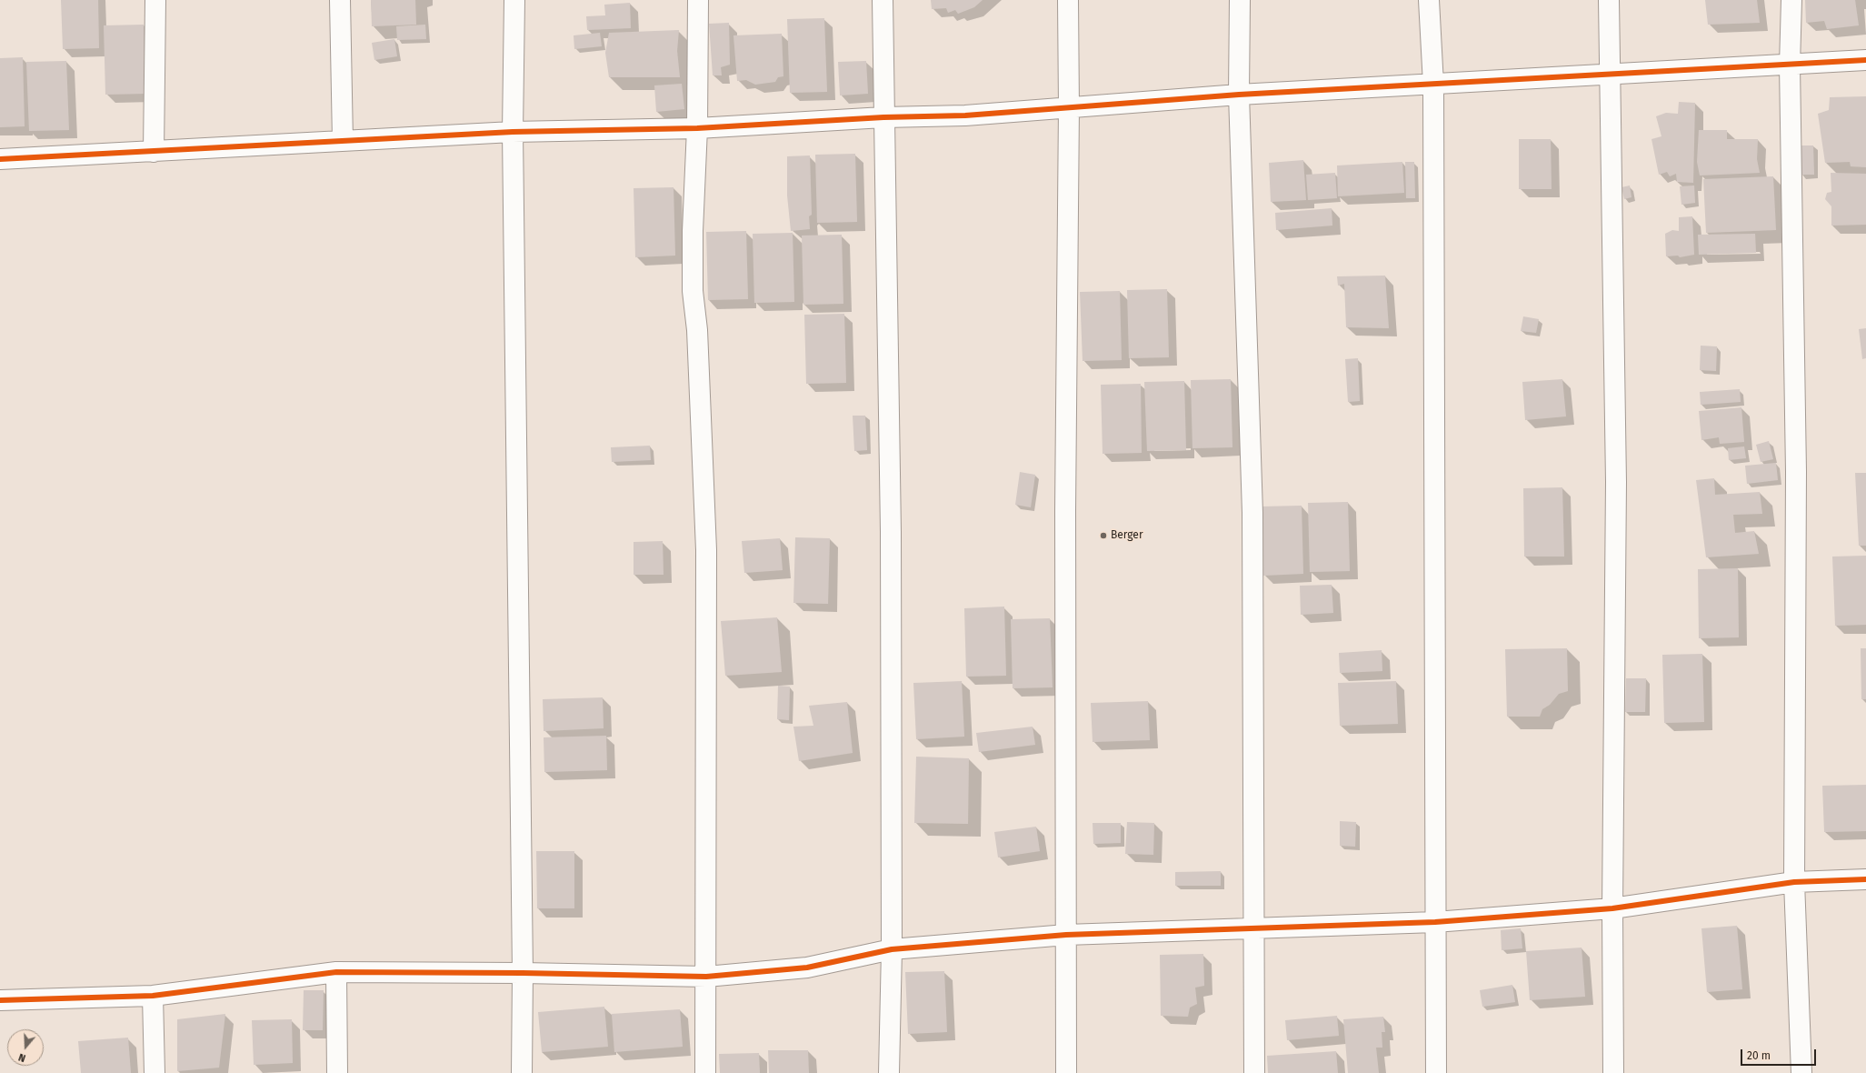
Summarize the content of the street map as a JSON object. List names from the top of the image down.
{
  "places": ["Berger"],
  "scale_bar": "20 m",
  "north": "bottom"
}
